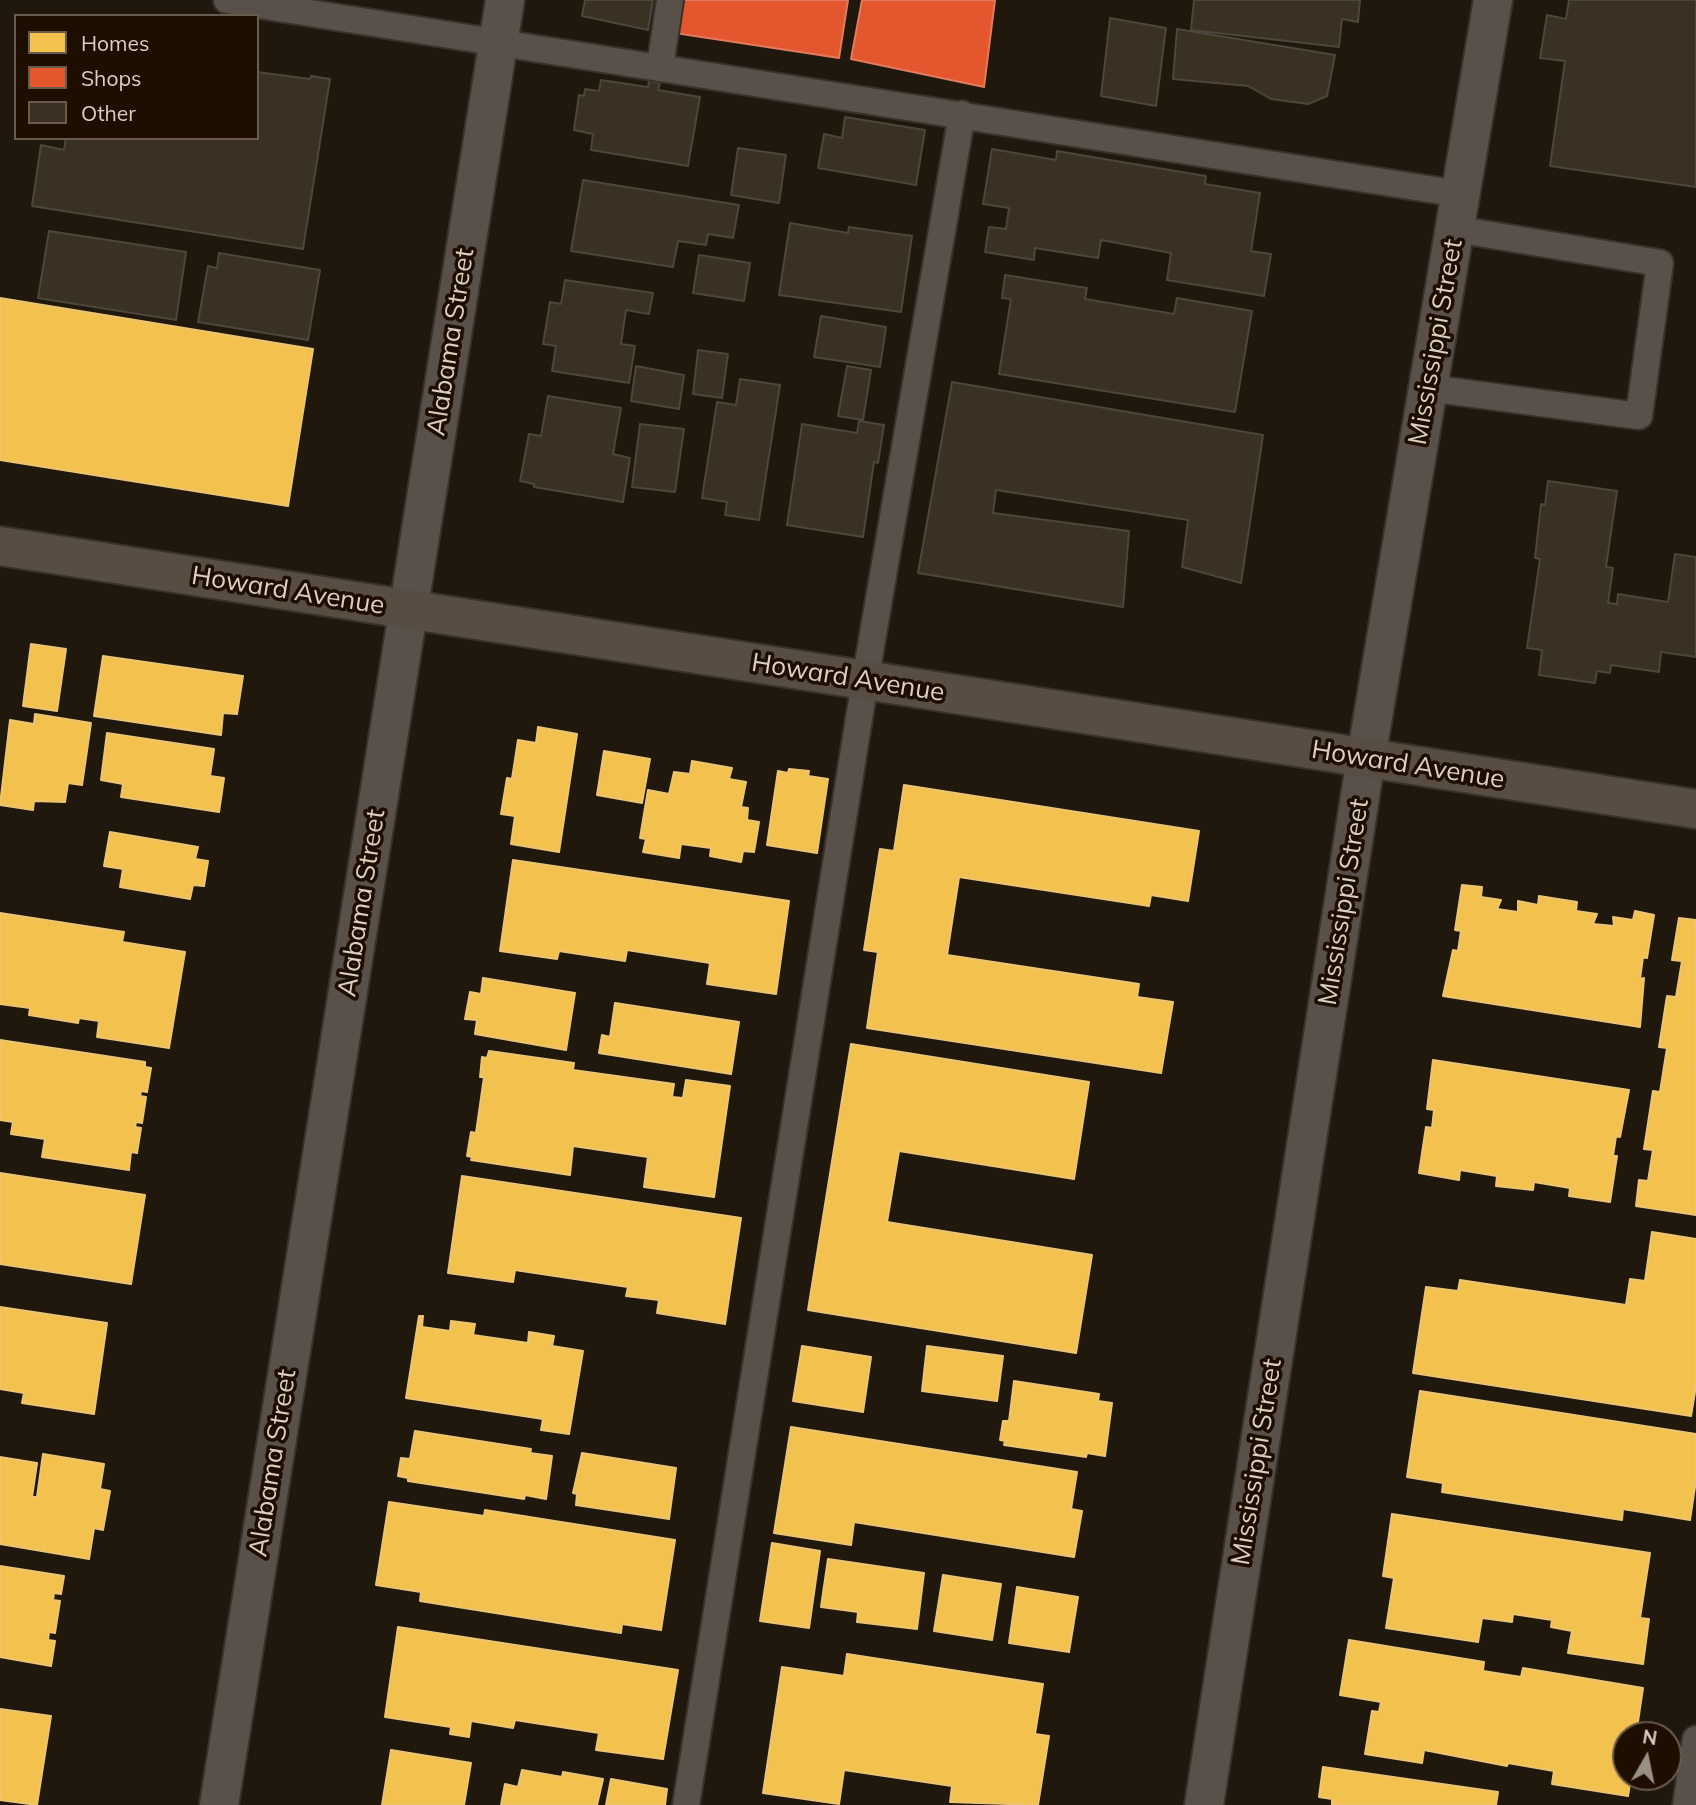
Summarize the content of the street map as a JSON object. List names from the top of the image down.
{
  "streets": {
    "street": ["Alabama Street", "Mississippi Street", "Howard Avenue"]
  },
  "crossings": [
    ["Alabama Street", "Howard Avenue"],
    ["Mississippi Street", "Howard Avenue"]
  ],
  "legend": ["Homes", "Shops", "Other"],
  "north": "top"
}
